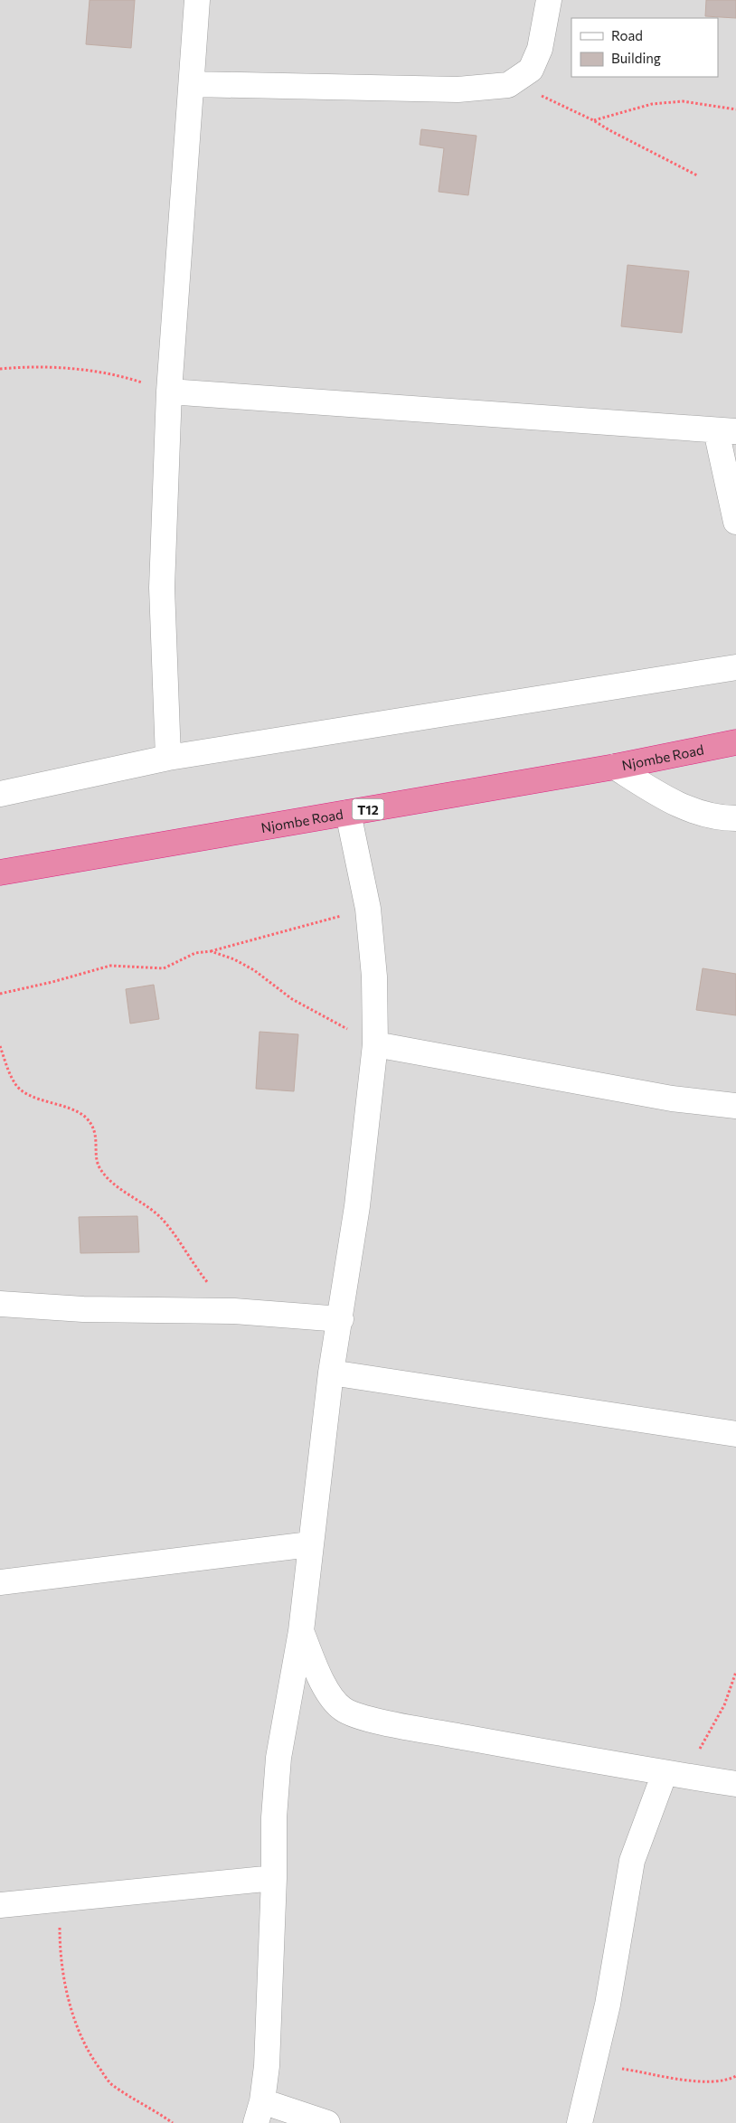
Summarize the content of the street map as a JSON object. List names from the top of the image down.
{
  "streets": {
    "highway": ["Njombe Road", "T12"]
  },
  "legend": ["Road", "Building"]
}
